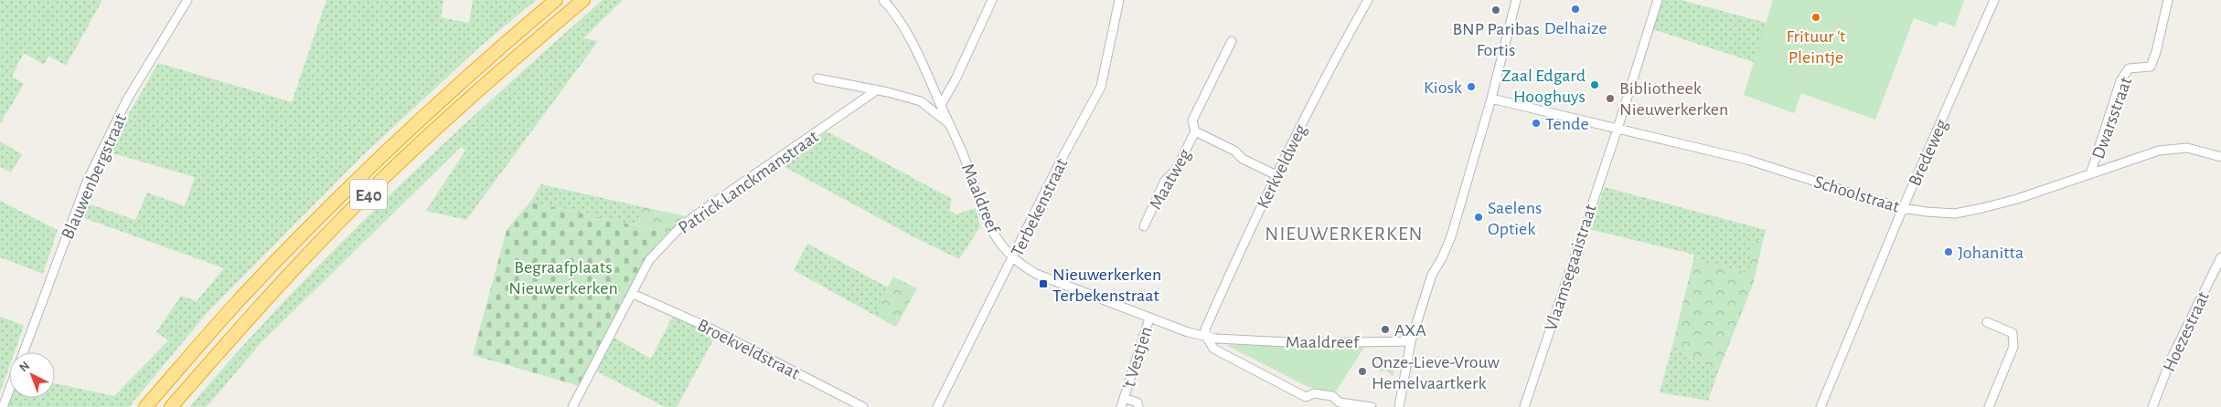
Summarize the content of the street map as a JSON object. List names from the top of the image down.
{
  "streets": {
    "highway": ["E40"],
    "street": [
      "Dwarsstraat",
      "Bredeweg",
      "Kerkveldweg",
      "Blauwenbergstraat",
      "Maatweg",
      "Patrick Lanckmanstraat",
      "Schoolstraat",
      "Maaldreef",
      "Terbekenstraat",
      "Vlaamsegaaistraat",
      "Hoezestraat",
      "Broekveldstraat",
      "'t Vestjen"
    ]
  },
  "crossings": [
    ["Dwarsstraat", "Schoolstraat"],
    ["Bredeweg", "Schoolstraat"],
    ["Kerkveldweg", "Maatweg"],
    ["Kerkveldweg", "Maaldreef"],
    ["Patrick Lanckmanstraat", "Maaldreef"],
    ["Patrick Lanckmanstraat", "Broekveldstraat"],
    ["Schoolstraat", "Vlaamsegaaistraat"],
    ["Maaldreef", "Terbekenstraat"],
    ["Maaldreef", "'t Vestjen"]
  ],
  "districts": ["NIEUWERKERKEN"],
  "parks": ["Begraafplaats Nieuwerkerken"],
  "places": {
    "other": [
      "Delhaize",
      "BNP Paribas Fortis",
      "Frituur 't Pleintje",
      "Zaal Edgard Hooghuys",
      "Kiosk",
      "Bibliotheek Nieuwerkerken",
      "Tende",
      "Saelens Optiek",
      "Johanitta",
      "AXA",
      "Onze-Lieve-Vrouw Hemelvaartkerk"
    ],
    "transit": ["Nieuwerkerken Terbekenstraat"]
  },
  "north": "top left"
}
